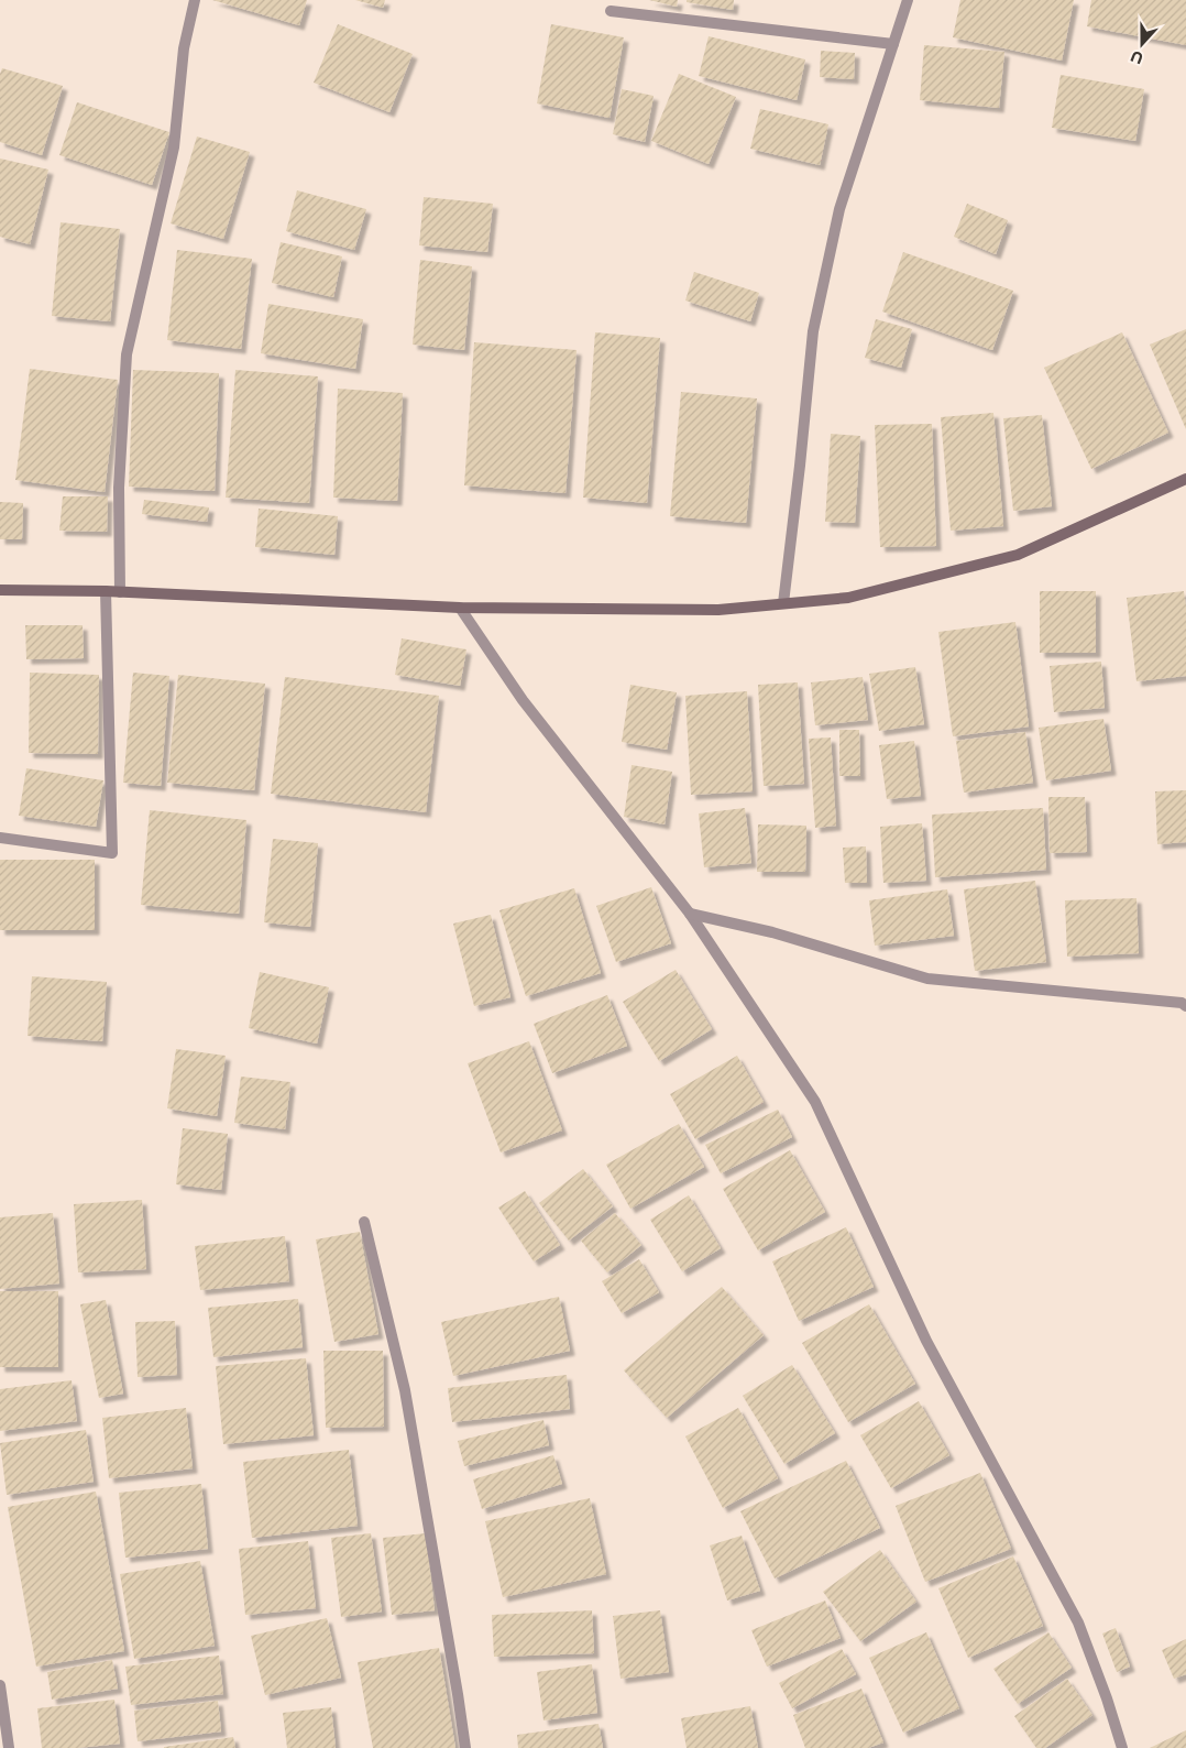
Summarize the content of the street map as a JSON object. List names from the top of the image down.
{
  "north": "bottom"
}
